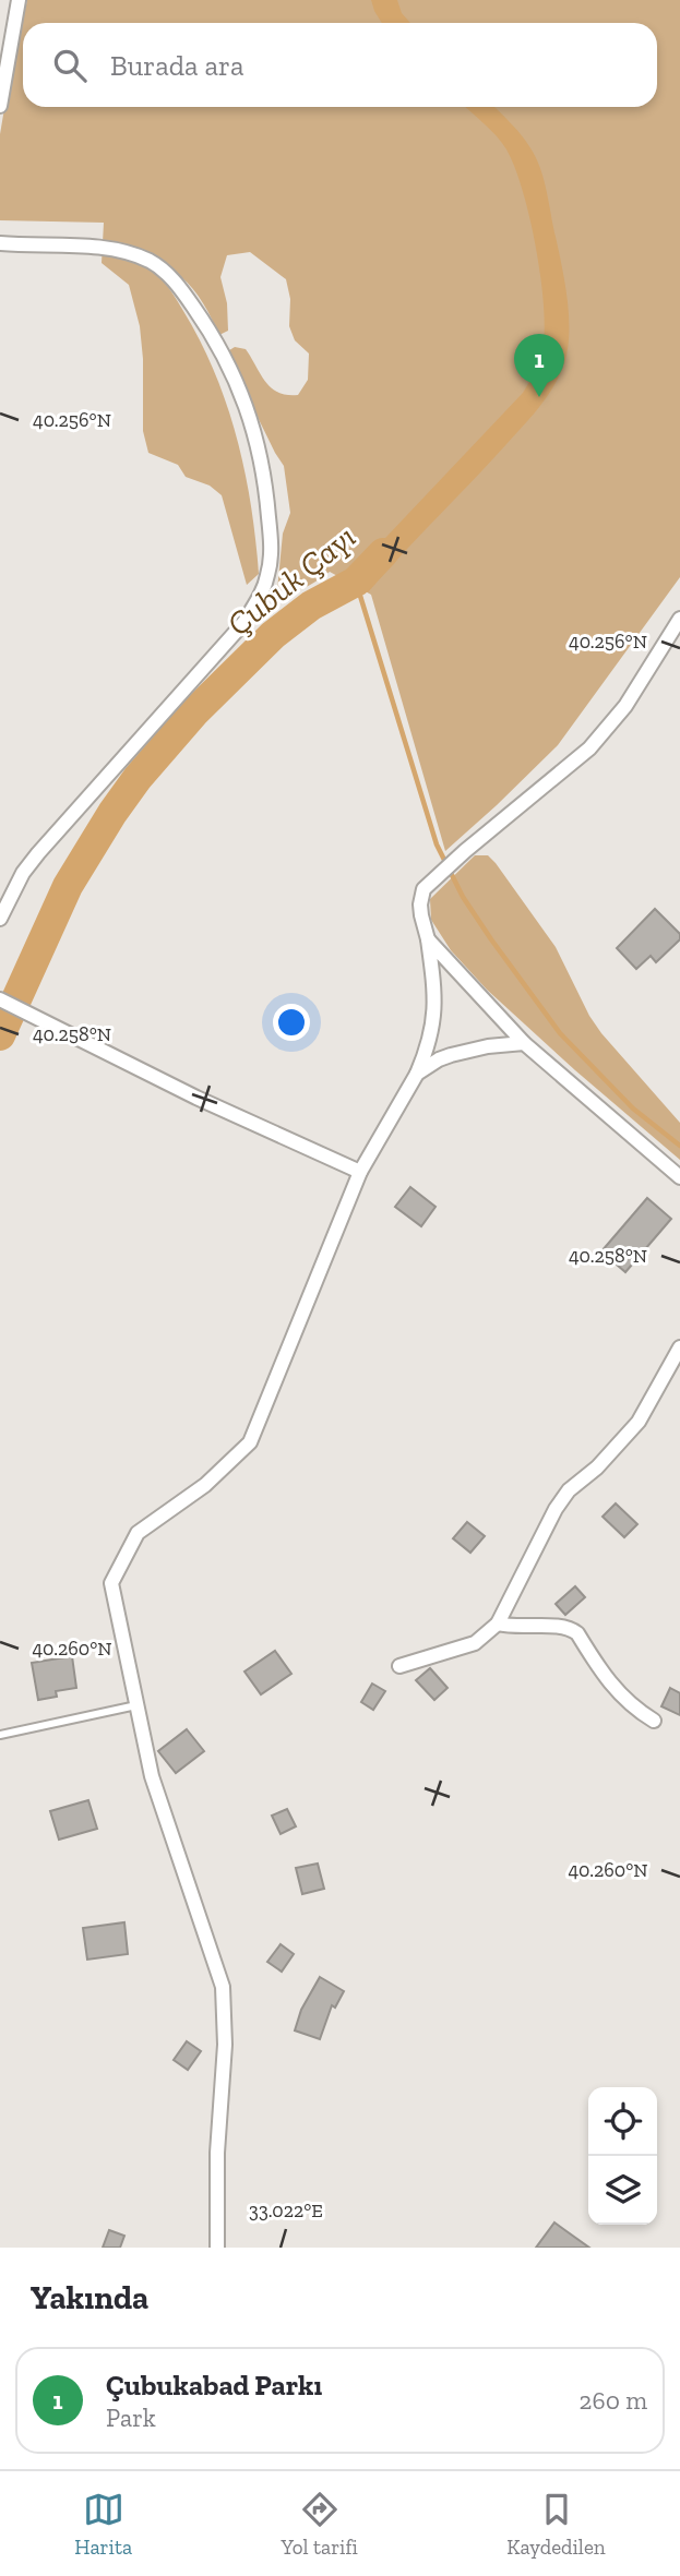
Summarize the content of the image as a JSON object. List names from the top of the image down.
{
  "water": ["Çubuk Çayı"],
  "page": {
    "search": "Burada ara",
    "pins": "1",
    "heading": "Yakında",
    "list": [
      {
        "mark": "1",
        "name": "Çubukabad Parkı",
        "note": "Park",
        "value": "260 m"
      }
    ],
    "nav": ["Harita", "Yol tarifi", "Kaydedilen"]
  },
  "coordinates": [
    "40.256°N",
    "40.258°N",
    "40.260°N",
    "33.022°E"
  ]
}
